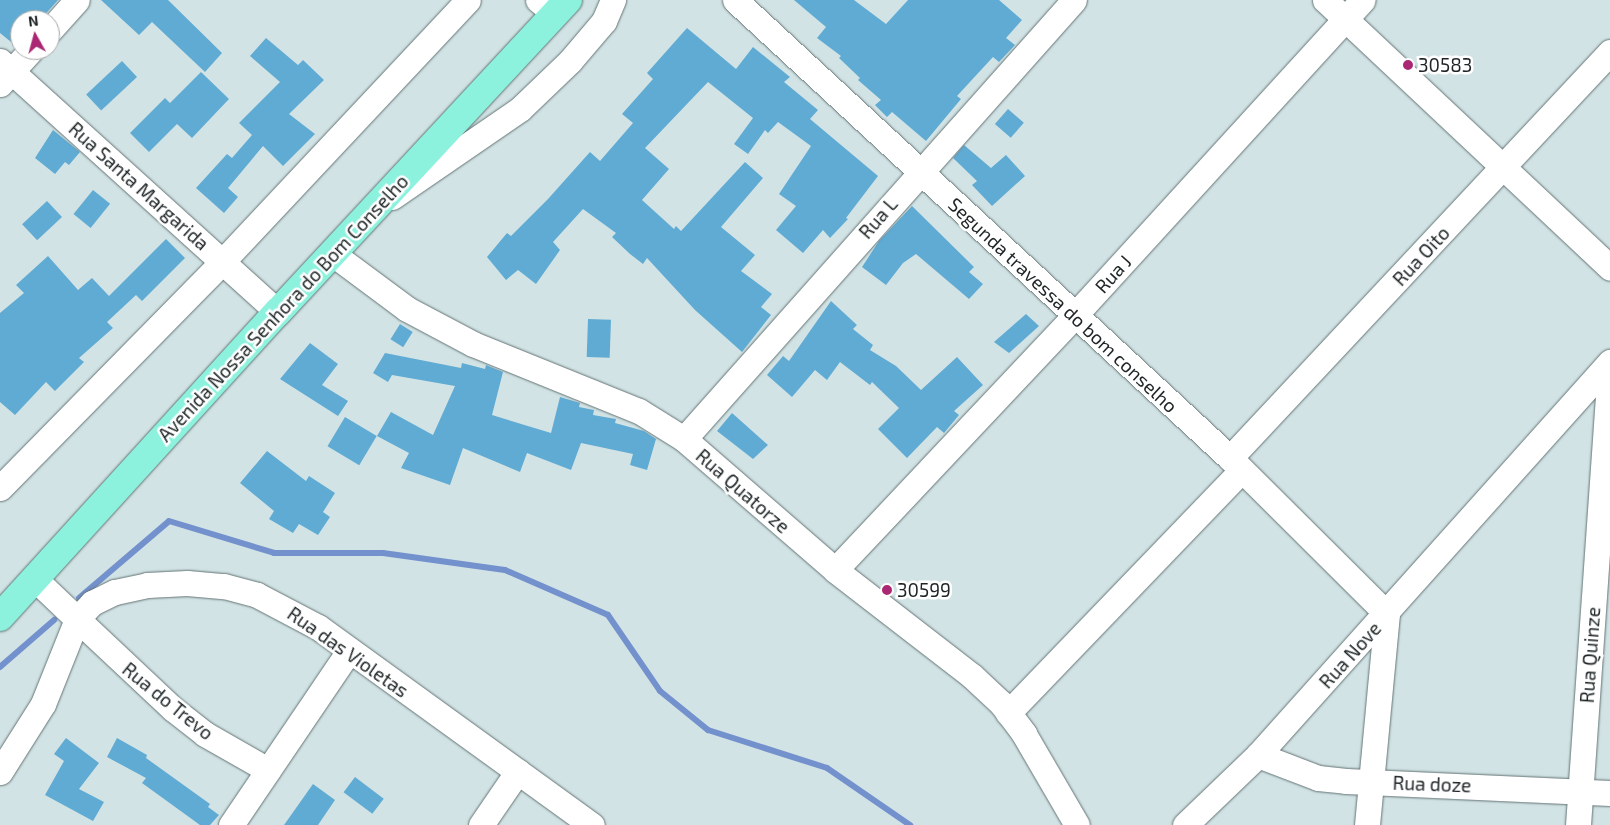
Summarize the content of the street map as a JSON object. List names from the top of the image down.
{
  "streets": {
    "main road": ["Avenida Nossa Senhora do Bom Conselho"],
    "street": [
      "Rua Santa Margarida",
      "Rua L",
      "Rua Oito",
      "Rua J",
      "Segunda travessa do bom conselho",
      "Rua Quatorze",
      "Rua das Violetas",
      "Rua Nove",
      "Rua Quinze",
      "Rua do Trevo",
      "Rua doze"
    ]
  },
  "crossings": [
    ["Rua Santa Margarida", "Avenida Nossa Senhora do Bom Conselho"],
    ["Rua L", "Segunda travessa do bom conselho"],
    ["Rua L", "Rua Quatorze"],
    ["Rua Oito", "Segunda travessa do bom conselho"],
    ["Rua Oito", "Rua Quatorze"],
    ["Rua J", "Segunda travessa do bom conselho"],
    ["Rua J", "Rua Quatorze"],
    ["Segunda travessa do bom conselho", "Rua Nove"],
    ["Avenida Nossa Senhora do Bom Conselho", "Rua Quatorze"],
    ["Avenida Nossa Senhora do Bom Conselho", "Rua do Trevo"],
    ["Rua das Violetas", "Rua do Trevo"],
    ["Rua Nove", "Rua doze"],
    ["Rua Quinze", "Rua doze"]
  ],
  "places": ["30583", "30599"],
  "north": "top"
}
